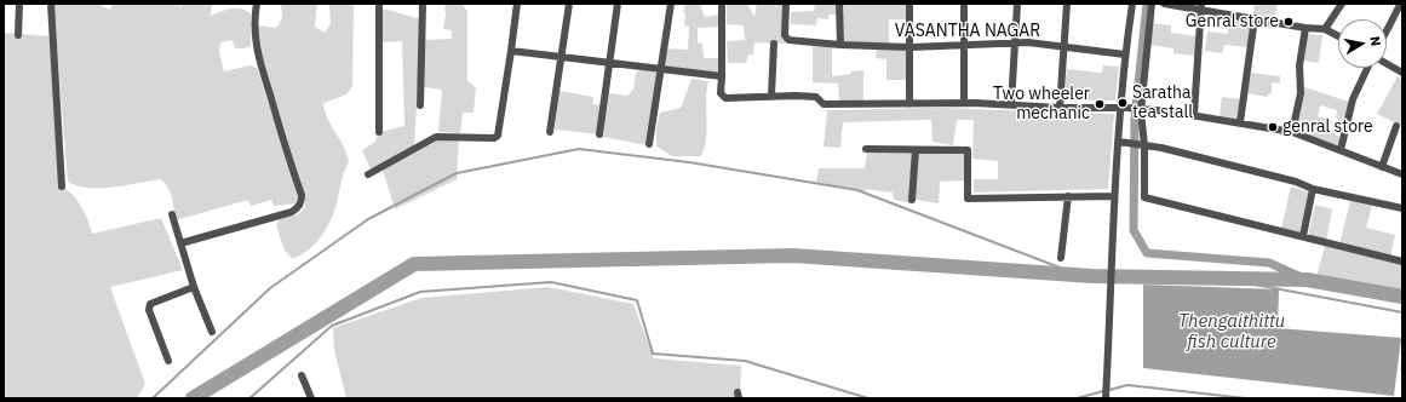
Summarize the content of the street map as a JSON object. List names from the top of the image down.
{
  "streets": {
    "street": ["VASANTHA NAGAR"]
  },
  "water": ["Thengaithittu fish culture"],
  "places": [
    "Genral store",
    "Saratha tea stall",
    "Two wheeler mechanic",
    "genral store"
  ],
  "north": "right"
}
